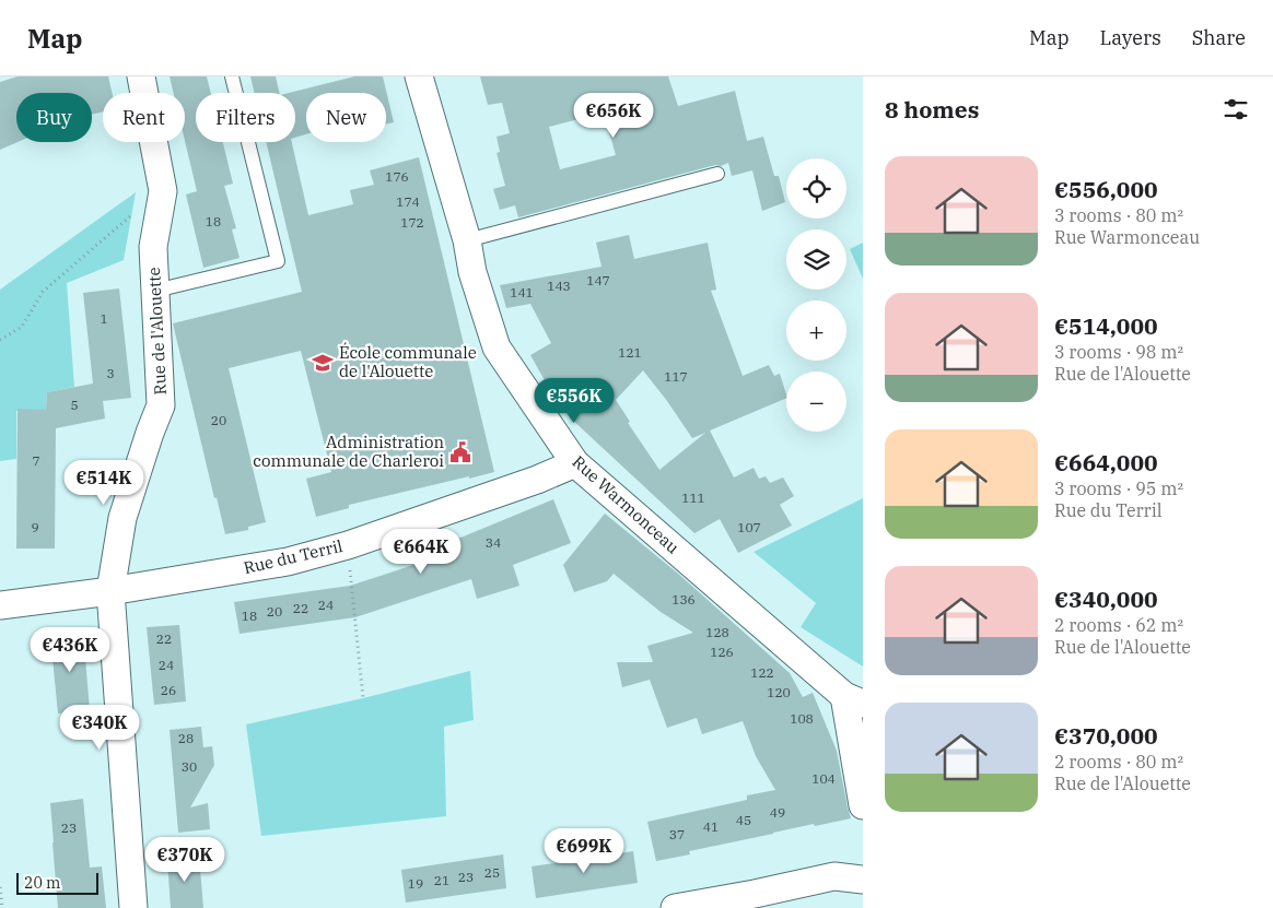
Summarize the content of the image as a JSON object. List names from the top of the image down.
{
  "streets": {
    "street": ["Rue de l'Alouette", "Rue Warmonceau", "Rue du Terril"]
  },
  "crossings": [
    ["Rue de l'Alouette", "Rue du Terril"],
    ["Rue Warmonceau", "Rue du Terril"]
  ],
  "places": {
    "school or university": ["École communale de l'Alouette"],
    "public building": ["Administration communale de Charleroi"]
  },
  "house_numbers": [
    "176",
    "174",
    "18",
    "172",
    "147",
    "143",
    "141",
    "1",
    "121",
    "3",
    "117",
    "5",
    "20",
    "7",
    "111",
    "9",
    "107",
    "34",
    "136",
    "24",
    "22",
    "20",
    "18",
    "128",
    "22",
    "126",
    "24",
    "122",
    "26",
    "120",
    "108",
    "28",
    "30",
    "104",
    "49",
    "45",
    "41",
    "23",
    "37",
    "25",
    "23",
    "21",
    "19"
  ],
  "scale_bar": "20 m",
  "page": {
    "header": "Map",
    "nav": ["Map", "Layers", "Share"],
    "heading": "8 homes",
    "price": [
      "€656K",
      "€556K",
      "€514K",
      "€664K",
      "€436K",
      "€340K",
      "€699K",
      "€370K"
    ],
    "chip": [
      "Buy",
      "Rent",
      "Filters",
      "New"
    ],
    "list": [
      {
        "name": "€556,000",
        "note": "3 rooms · 80 m² · Rue Warmonceau"
      },
      {
        "name": "€514,000",
        "note": "3 rooms · 98 m² · Rue de l'Alouette"
      },
      {
        "name": "€664,000",
        "note": "3 rooms · 95 m² · Rue du Terril"
      },
      {
        "name": "€340,000",
        "note": "2 rooms · 62 m² · Rue de l'Alouette"
      },
      {
        "name": "€370,000",
        "note": "2 rooms · 80 m² · Rue de l'Alouette"
      }
    ],
    "map_buttons": ["+", "−"],
    "scale": "20 m"
  }
}
